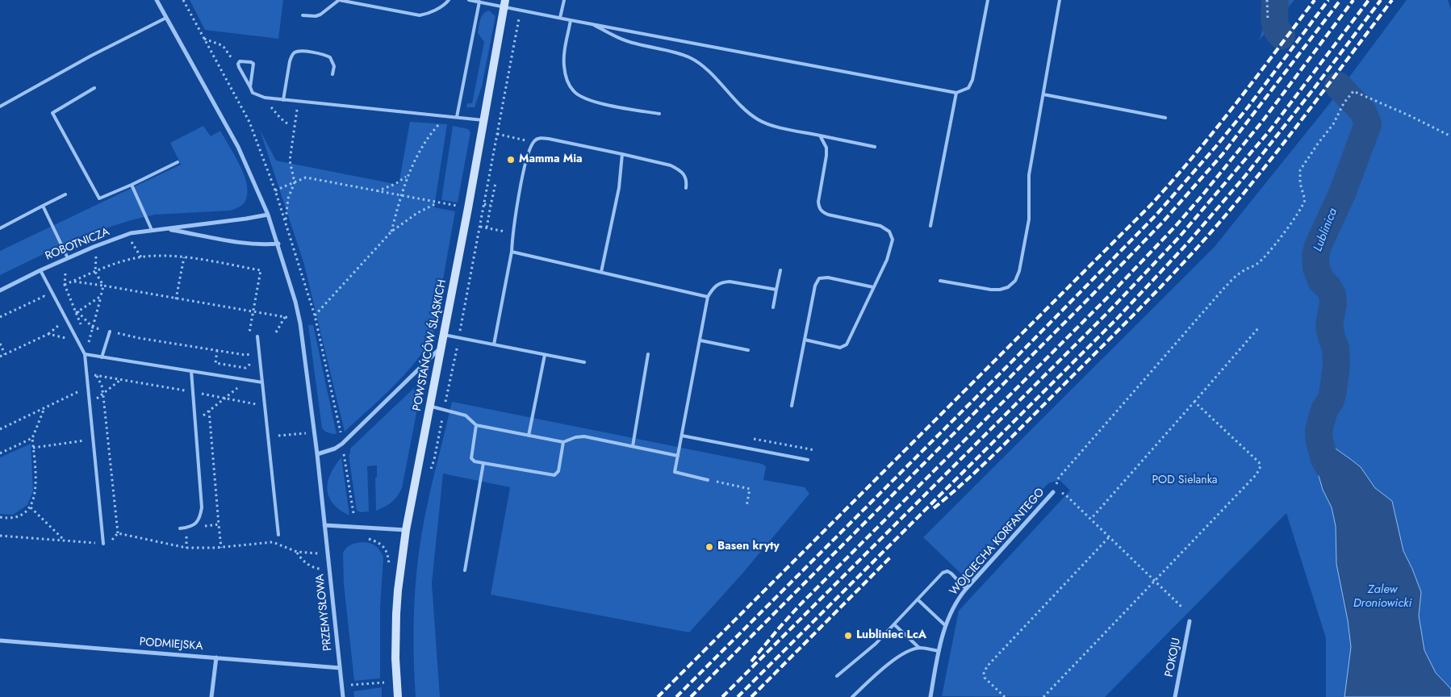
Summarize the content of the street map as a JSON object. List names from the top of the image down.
{
  "streets": {
    "main road": ["POWSTAŃCÓW ŚLĄSKICH"],
    "street": [
      "ROBOTNICZA",
      "WOJCIECHA KORFANTEGO",
      "PRZEMYSŁOWA",
      "PODMIEJSKA",
      "POKOJU"
    ]
  },
  "crossings": [
    ["ROBOTNICZA", "PRZEMYSŁOWA"],
    ["PRZEMYSŁOWA", "PODMIEJSKA"]
  ],
  "water": ["Lublinica", "Zalew Droniowicki"],
  "parks": ["POD Sielanka"],
  "places": ["Mamma Mia", "Basen kryty", "Lubliniec LcA"]
}
